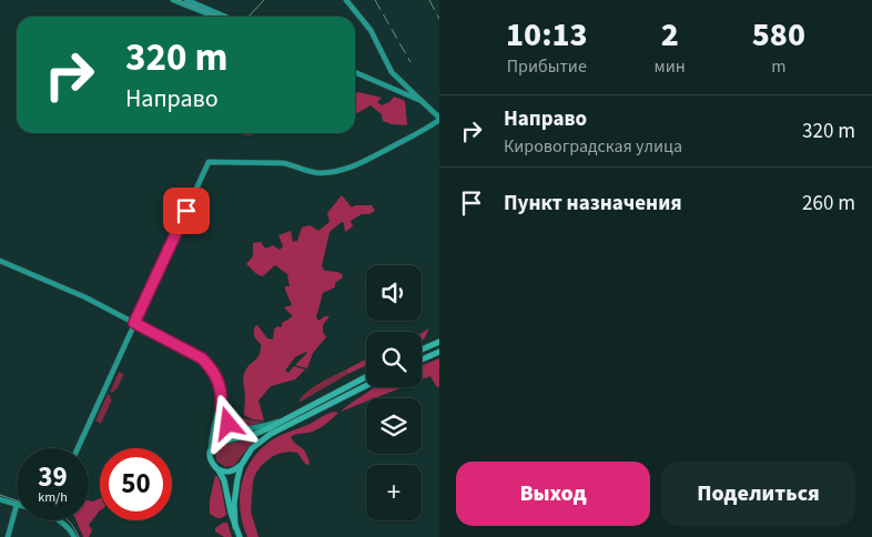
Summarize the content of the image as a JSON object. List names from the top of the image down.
{
  "page": {
    "eta": [
      "10:13",
      "Прибытие",
      "2",
      "мин",
      "580",
      "m"
    ],
    "turn": ["320 m", "Направо"],
    "list": [
      {
        "name": "Направо",
        "note": "Кировоградская улица",
        "value": "320 m"
      },
      {
        "name": "Пункт назначения",
        "value": "260 m"
      }
    ],
    "map_buttons": "+",
    "speed": "39 km/h",
    "limit": "50",
    "buttons": ["Выход", "Поделиться"]
  }
}
